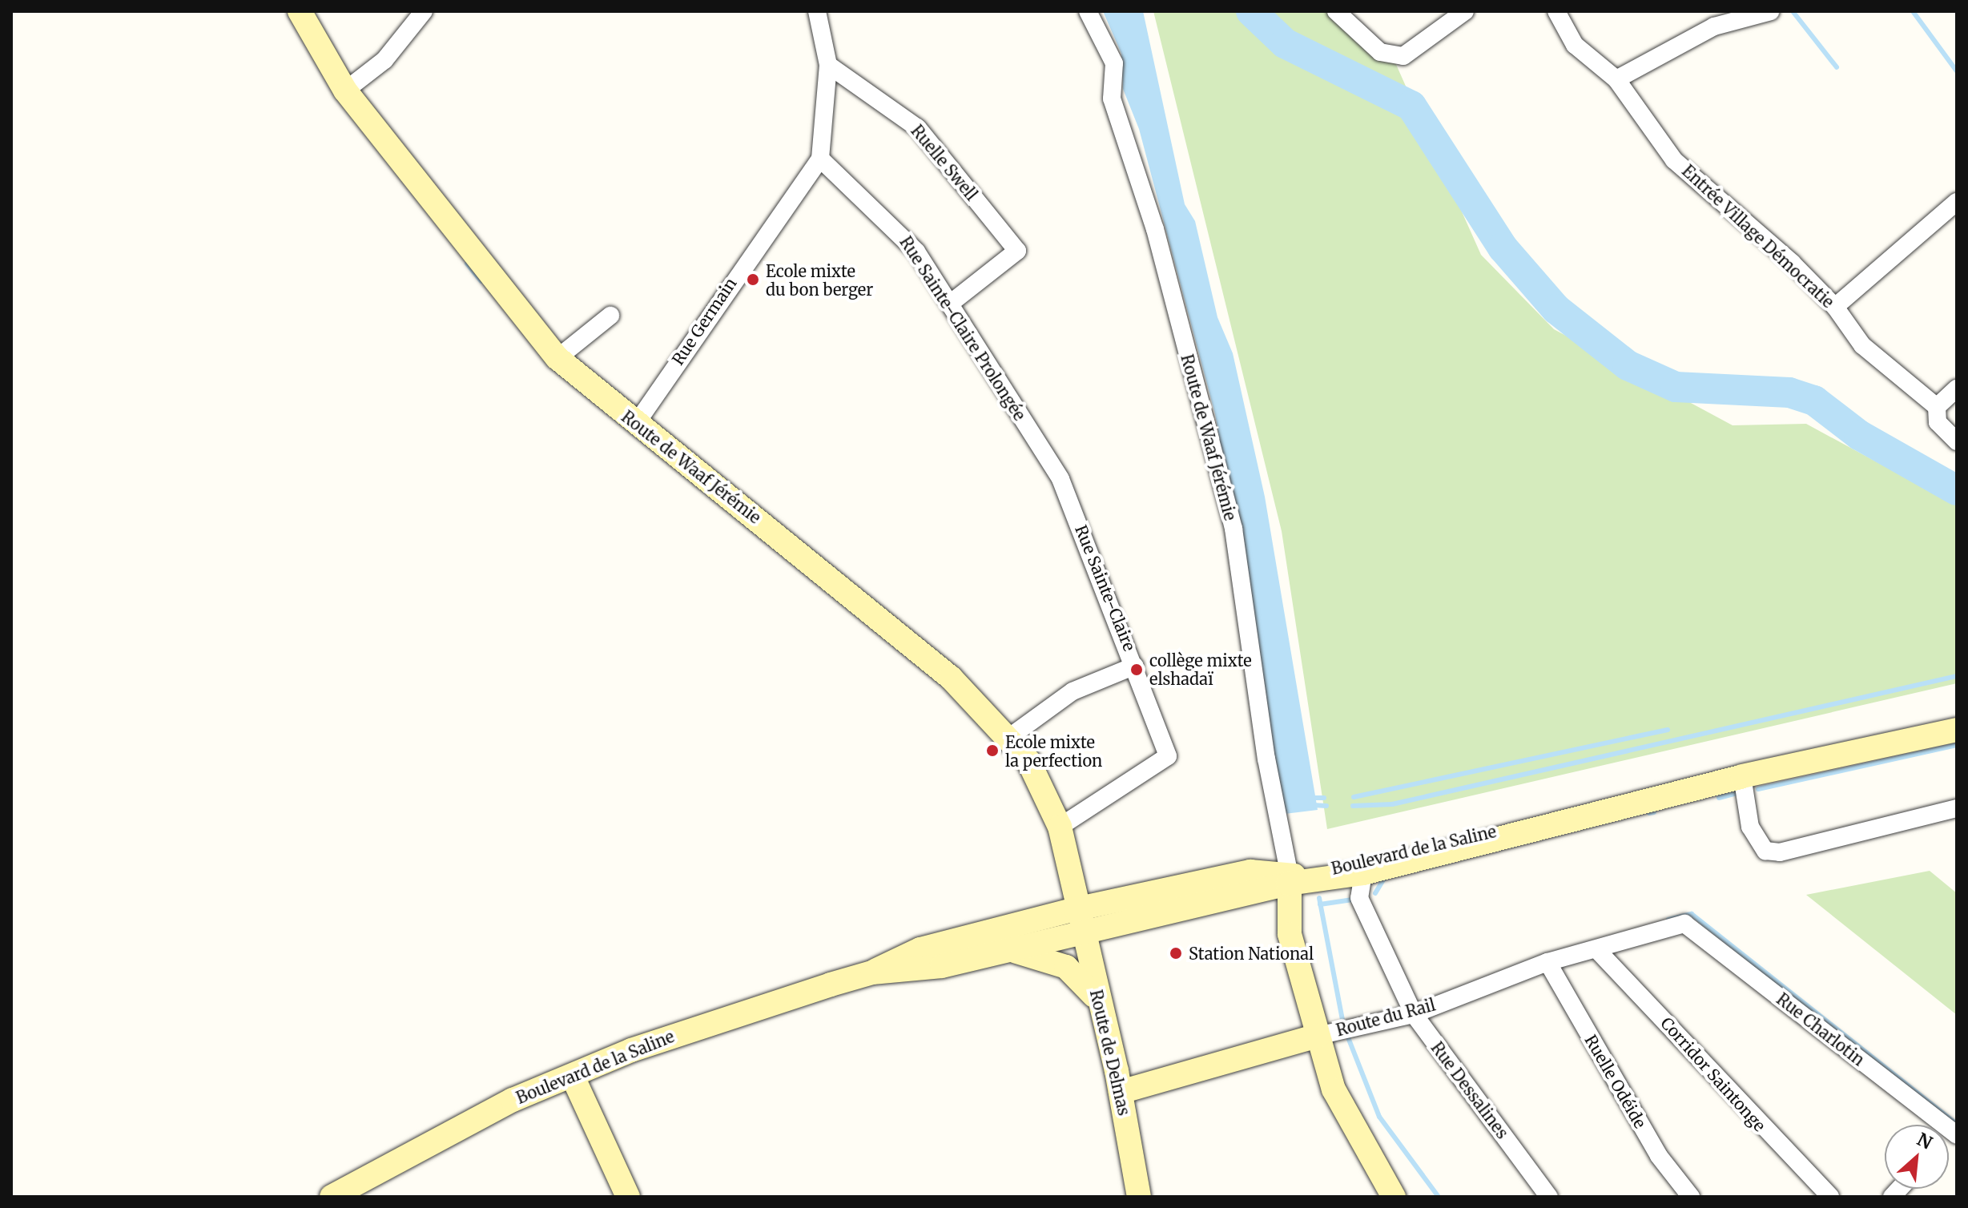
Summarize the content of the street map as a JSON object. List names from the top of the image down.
{
  "streets": {
    "main road": [
      "Route de Waaf Jérémie",
      "Boulevard de la Saline",
      "Route du Rail",
      "Route de Delmas"
    ],
    "street": [
      "Ruelle Swell",
      "Entrée Village Démocratie",
      "Rue Germain",
      "Rue Sainte-Claire Prolongée",
      "Rue Sainte-Claire",
      "Rue Charlotin",
      "Corridor Saintonge",
      "Ruelle Odéide",
      "Rue Dessalines"
    ]
  },
  "crossings": [
    ["Ruelle Swell", "Rue Sainte-Claire Prolongée"],
    ["Rue Germain", "Rue Sainte-Claire Prolongée"],
    ["Rue Germain", "Route de Waaf Jérémie"],
    ["Rue Sainte-Claire Prolongée", "Rue Sainte-Claire"],
    ["Route de Waaf Jérémie", "Rue Sainte-Claire"],
    ["Route de Waaf Jérémie", "Boulevard de la Saline"],
    ["Route de Waaf Jérémie", "Route de Delmas"],
    ["Boulevard de la Saline", "Route de Delmas"],
    ["Boulevard de la Saline", "Rue Dessalines"],
    ["Route du Rail", "Rue Charlotin"],
    ["Route du Rail", "Route de Delmas"],
    ["Route du Rail", "Corridor Saintonge"],
    ["Route du Rail", "Ruelle Odéide"],
    ["Route du Rail", "Rue Dessalines"]
  ],
  "places": [
    "Ecole mixte du bon berger",
    "collège mixte elshadaï",
    "Ecole mixte la perfection",
    "Station National"
  ],
  "north": "top right"
}
